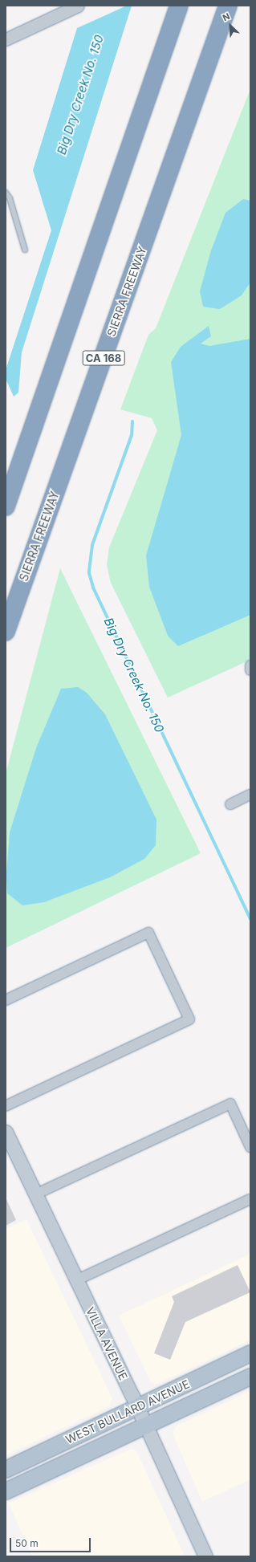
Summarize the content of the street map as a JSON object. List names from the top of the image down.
{
  "streets": {
    "highway": ["SIERRA FREEWAY", "CA 168"],
    "main road": ["VILLA AVENUE", "WEST BULLARD AVENUE"]
  },
  "crossings": [
    ["VILLA AVENUE", "WEST BULLARD AVENUE"]
  ],
  "water": ["Big Dry Creek No. 150"],
  "scale_bar": "50 m",
  "north": "top left"
}
